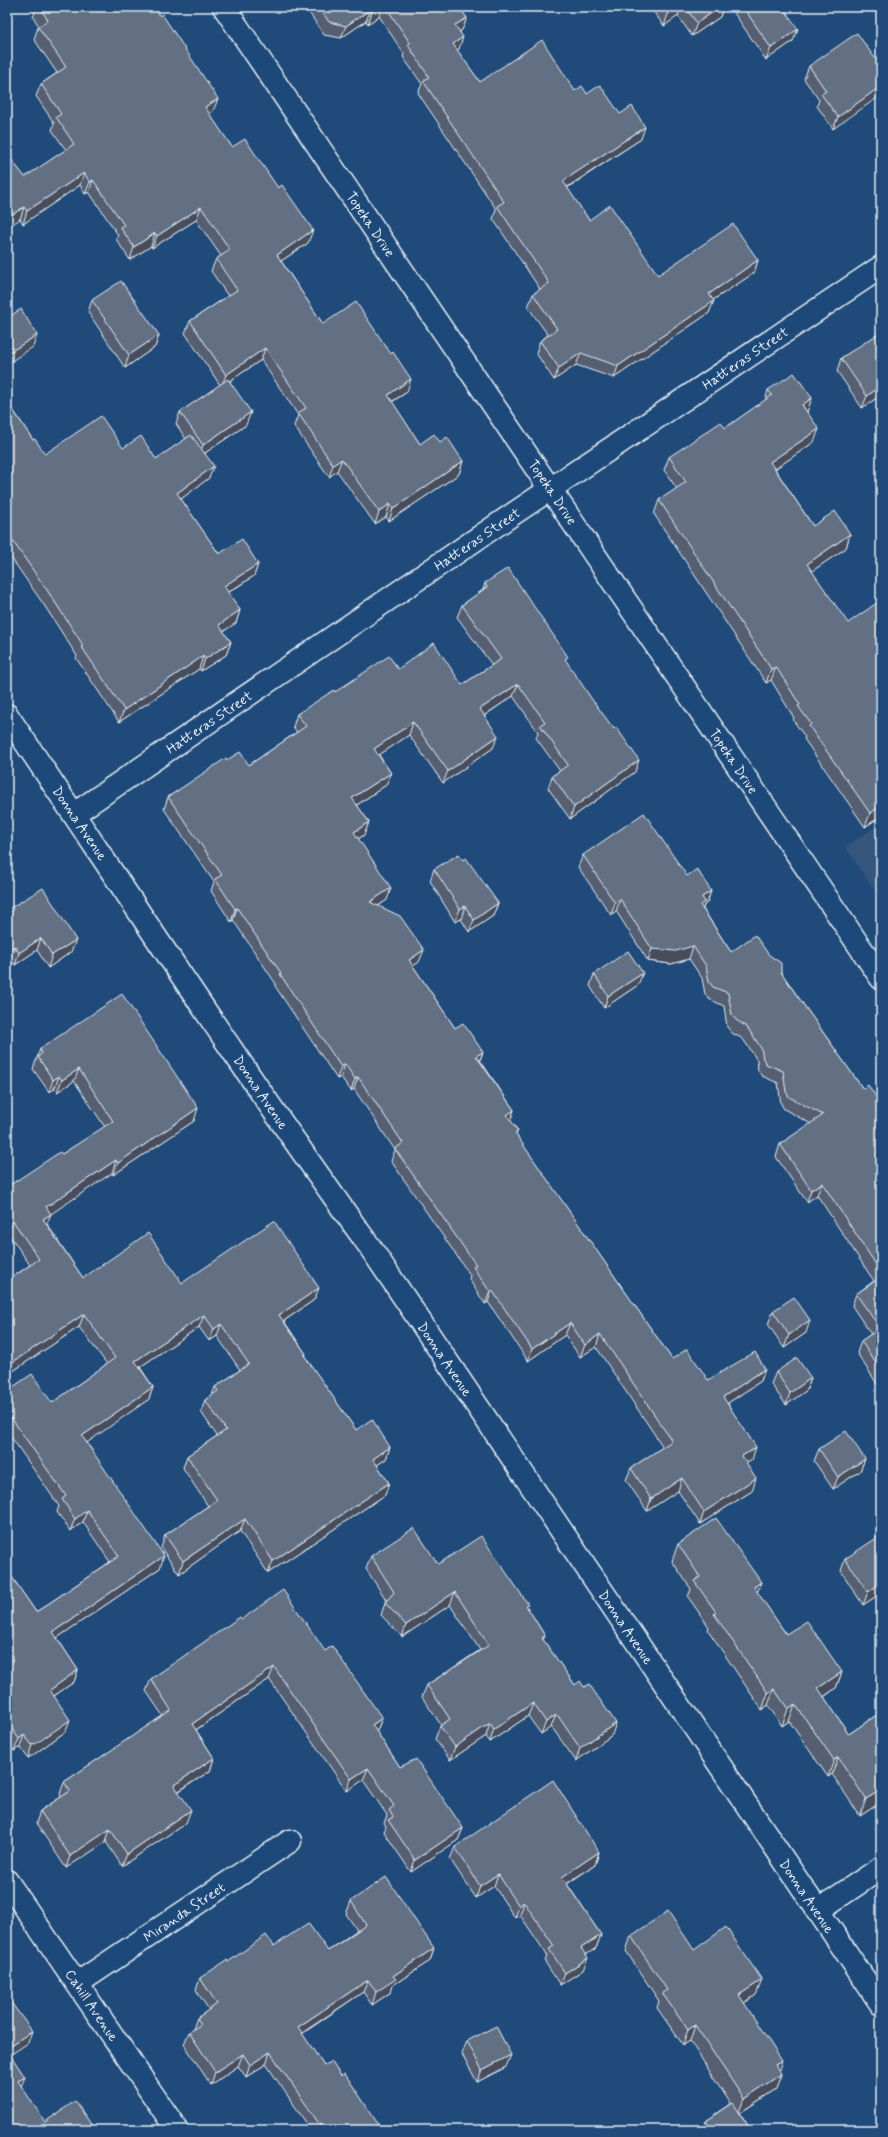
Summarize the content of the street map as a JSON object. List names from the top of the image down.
{
  "streets": {
    "street": [
      "Topeka Drive",
      "Hatteras Street",
      "Donna Avenue",
      "Miranda Street",
      "Cahill Avenue"
    ]
  },
  "crossings": [
    ["Topeka Drive", "Hatteras Street"],
    ["Hatteras Street", "Donna Avenue"],
    ["Miranda Street", "Cahill Avenue"]
  ]
}
